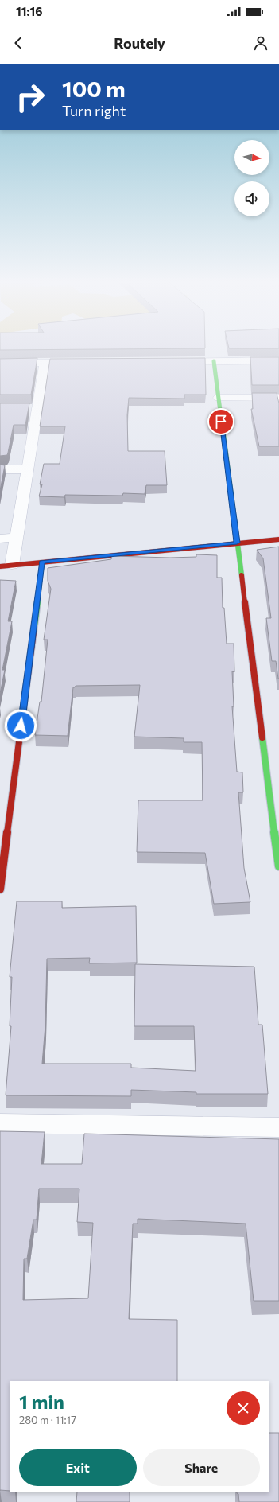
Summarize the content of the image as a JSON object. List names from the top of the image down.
{
  "north": "right",
  "page": {
    "status": "11:16",
    "header": "Routely",
    "turn": ["100 m", "Turn right"],
    "heading": ["1 min", "280 m · 11:17"],
    "buttons": ["Exit", "Share"]
  }
}
